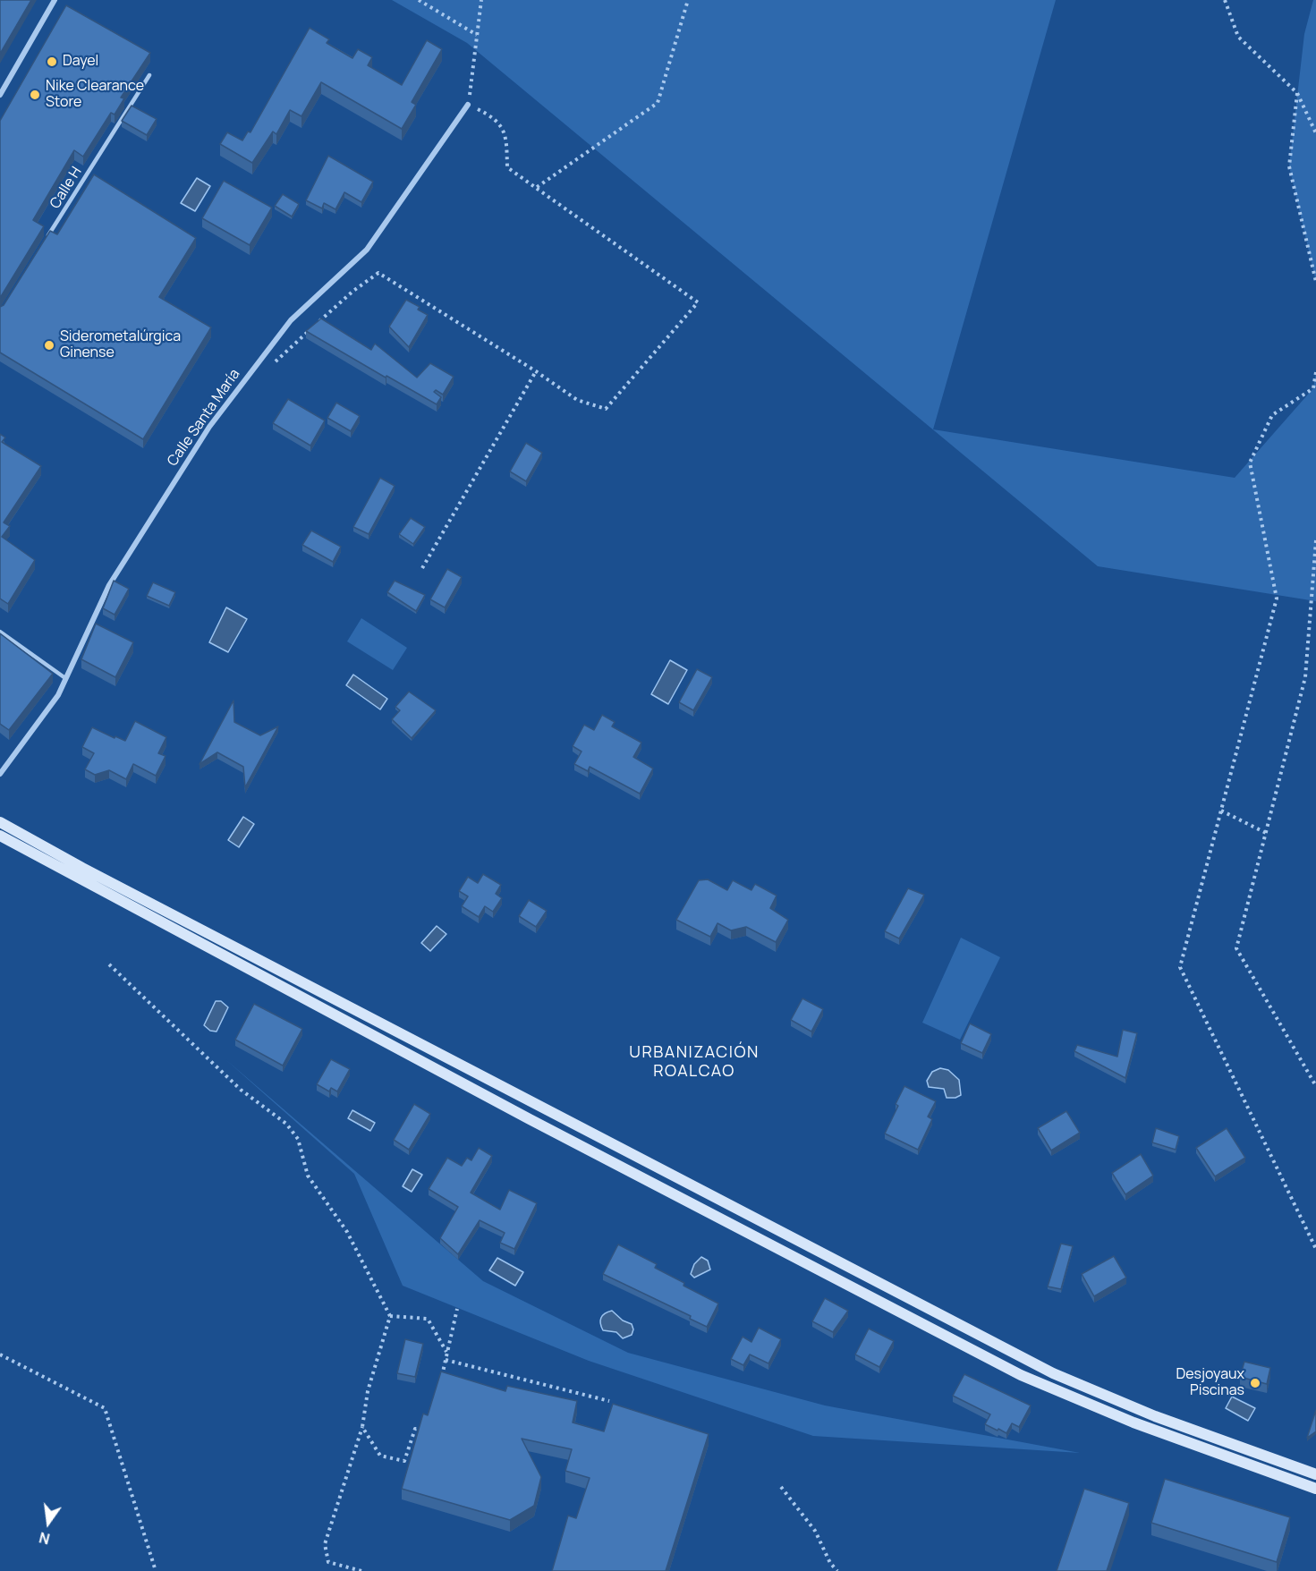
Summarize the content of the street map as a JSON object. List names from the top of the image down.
{
  "streets": {
    "street": ["Calle Santa María"],
    "lane": ["Calle H"]
  },
  "districts": ["URBANIZACIÓN ROALCAO"],
  "places": [
    "Dayel",
    "Nike Clearance Store",
    "Siderometalúrgica Ginense",
    "Desjoyaux Piscinas"
  ],
  "north": "bottom"
}
